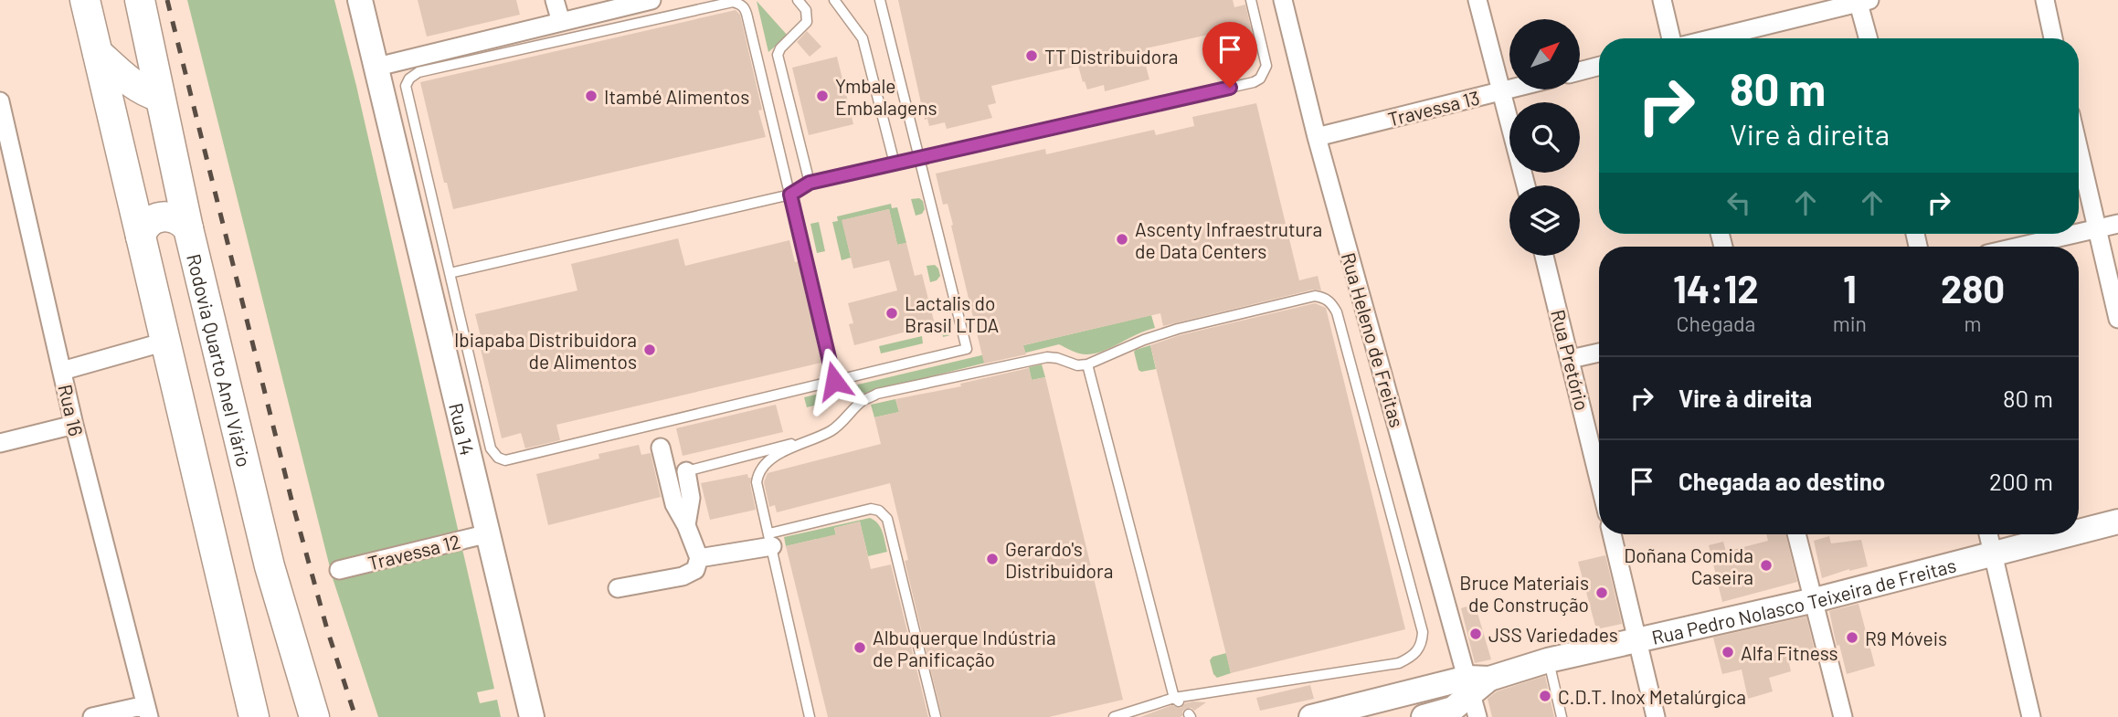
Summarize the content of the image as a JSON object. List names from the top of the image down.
{
  "streets": {
    "highway": ["Rodovia Quarto Anel Viário"],
    "main road": ["Rua 14", "Rua Pedro Nolasco Teixeira de Freitas"],
    "street": [
      "Travessa 13",
      "Rua Heleno de Freitas",
      "Rua Pretório",
      "Rua 16",
      "Travessa 12"
    ]
  },
  "crossings": [
    ["Travessa 13", "Rua Heleno de Freitas"],
    ["Rua Heleno de Freitas", "Rua Pedro Nolasco Teixeira de Freitas"],
    ["Rua 14", "Travessa 12"]
  ],
  "places": [
    "TT Distribuidora",
    "Itambé Alimentos",
    "Ymbale Embalagens",
    "Ascenty Infraestrutura de Data Centers",
    "Lactalis do Brasil LTDA",
    "Ibiapaba Distribuidora de Alimentos",
    "Gerardo's Distribuidora",
    "Doñana Comida Caseira",
    "Bruce Materiais de Construção",
    "JSS Variedades",
    "R9 Móveis",
    "Albuquerque Indústria de Panificação",
    "Alfa Fitness",
    "C.D.T. Inox Metalúrgica"
  ],
  "north": "top right",
  "page": {
    "turn": ["80 m", "Vire à direita"],
    "eta": [
      "14:12",
      "Chegada",
      "1",
      "min",
      "280",
      "m"
    ],
    "list": [
      {
        "name": "Vire à direita",
        "value": "80 m"
      },
      {
        "name": "Chegada ao destino",
        "value": "200 m"
      }
    ]
  }
}
